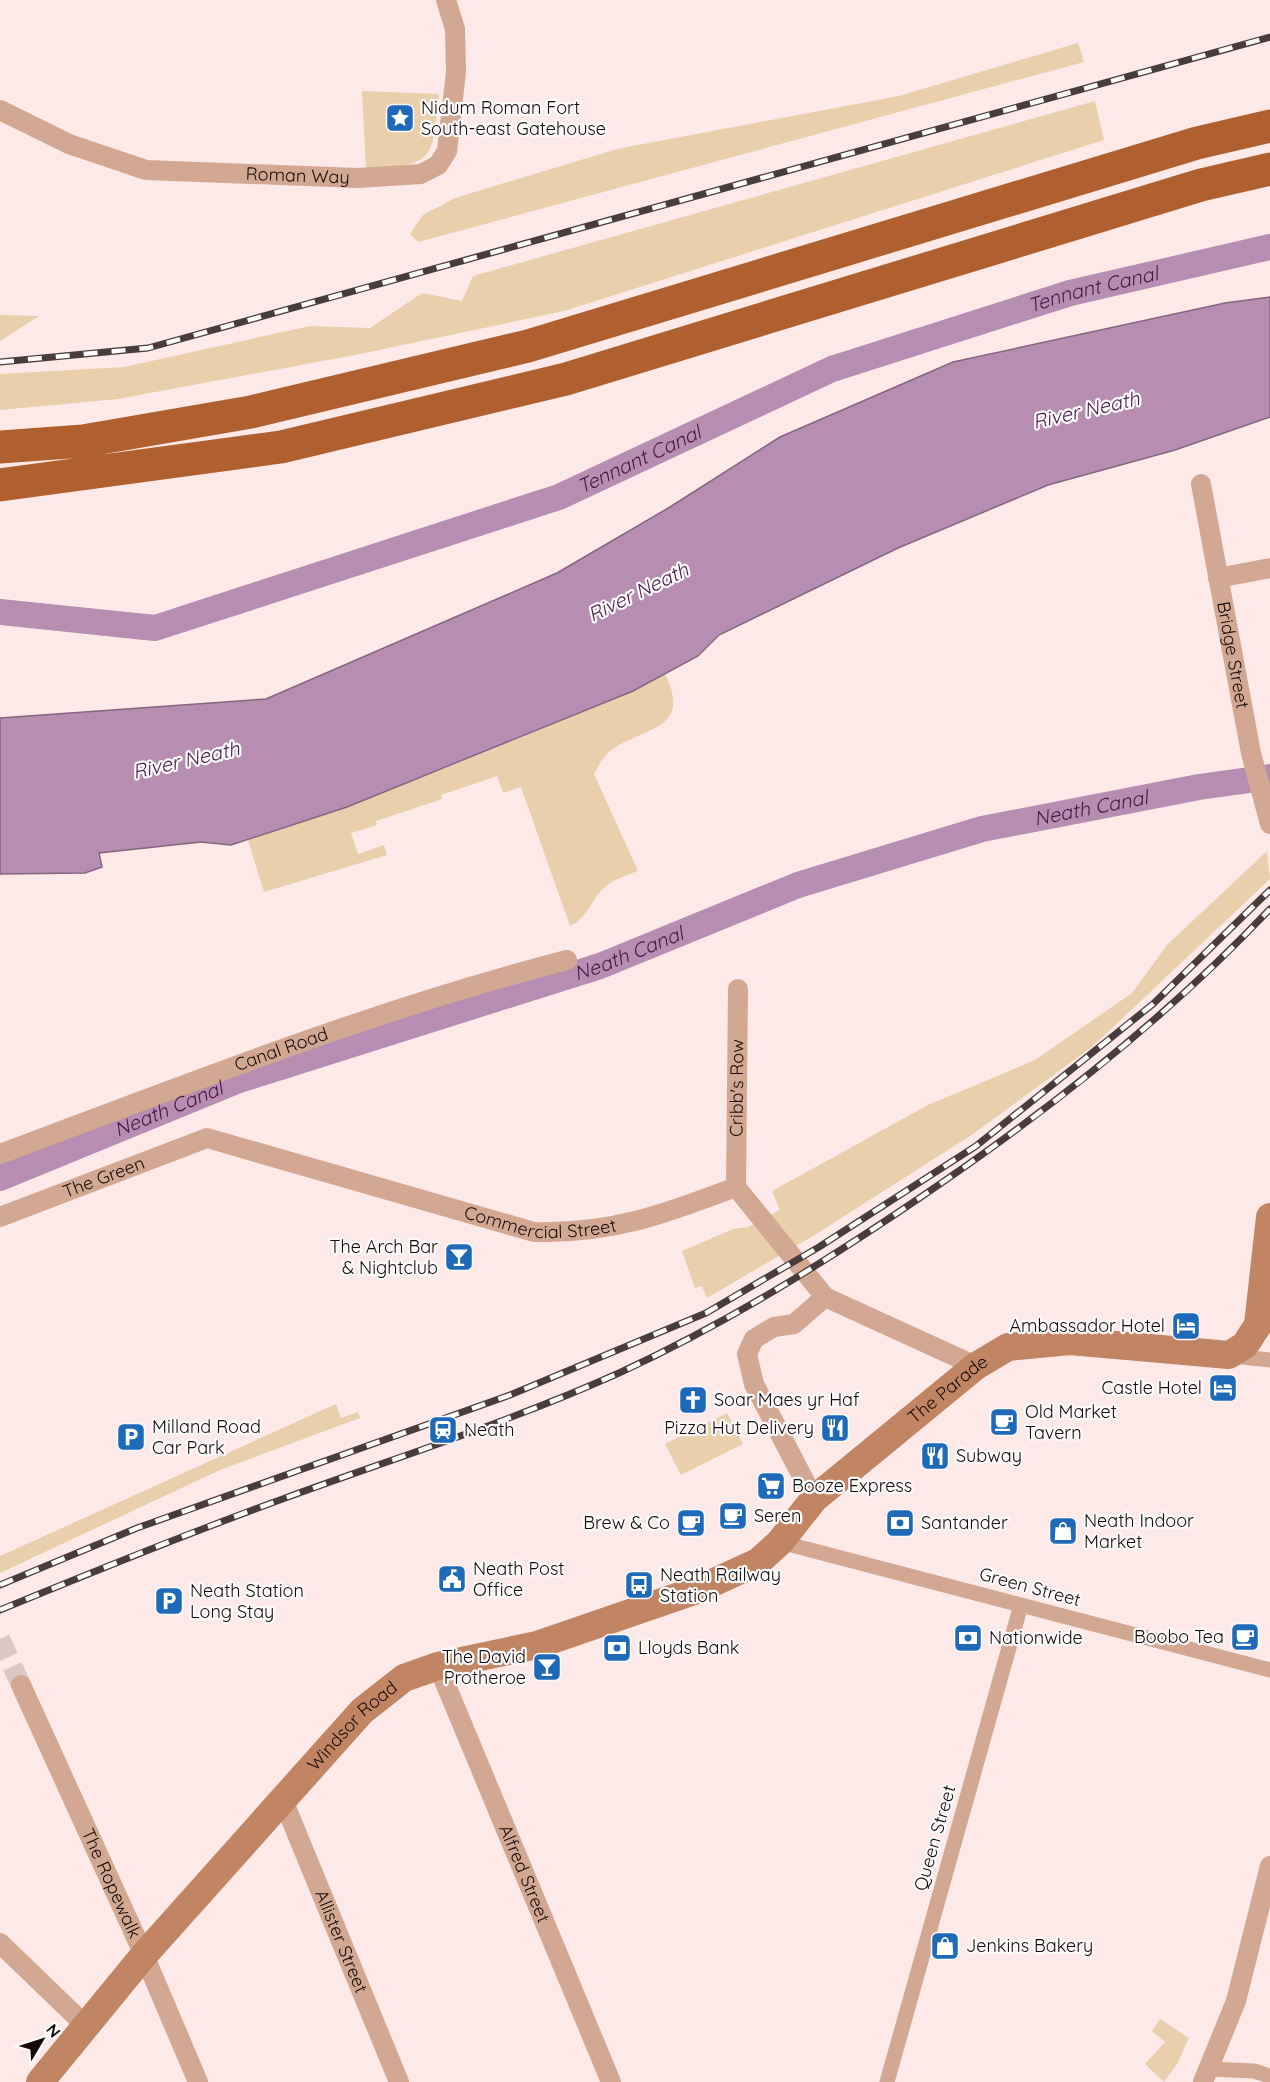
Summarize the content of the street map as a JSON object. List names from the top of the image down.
{
  "streets": {
    "main road": ["The Parade", "Windsor Road"],
    "street": [
      "Roman Way",
      "Bridge Street",
      "Canal Road",
      "Cribb's Row",
      "The Green",
      "Commercial Street",
      "Green Street",
      "Queen Street",
      "Alfred Street",
      "The Ropewalk",
      "Allister Street"
    ]
  },
  "crossings": [
    ["Cribb's Row", "Commercial Street"],
    ["The Green", "Commercial Street"],
    ["The Parade", "Green Street"],
    ["The Parade", "Windsor Road"],
    ["Green Street", "Windsor Road"],
    ["Green Street", "Queen Street"],
    ["Windsor Road", "Alfred Street"],
    ["Windsor Road", "The Ropewalk"],
    ["Windsor Road", "Allister Street"]
  ],
  "water": ["Tennant Canal", "River Neath", "Neath Canal"],
  "places": {
    "place": ["Nidum Roman Fort South-east Gatehouse"],
    "bar": ["The Arch Bar & Nightclub", "The David Protheroe"],
    "hotel": ["Ambassador Hotel", "Castle Hotel"],
    "church": ["Soar Maes yr Haf"],
    "cafe": [
      "Old Market Tavern",
      "Seren",
      "Brew & Co",
      "Boobo Tea"
    ],
    "restaurant": ["Pizza Hut Delivery", "Subway"],
    "station": ["Neath"],
    "parking": ["Milland Road Car Park", "Neath Station Long Stay"],
    "supermarket": ["Booze Express"],
    "bank": ["Santander", "Nationwide", "Lloyds Bank"],
    "shop": ["Neath Indoor Market", "Jenkins Bakery"],
    "public building": ["Neath Post Office"],
    "bus stop": ["Neath Railway Station"]
  },
  "north": "top right"
}
